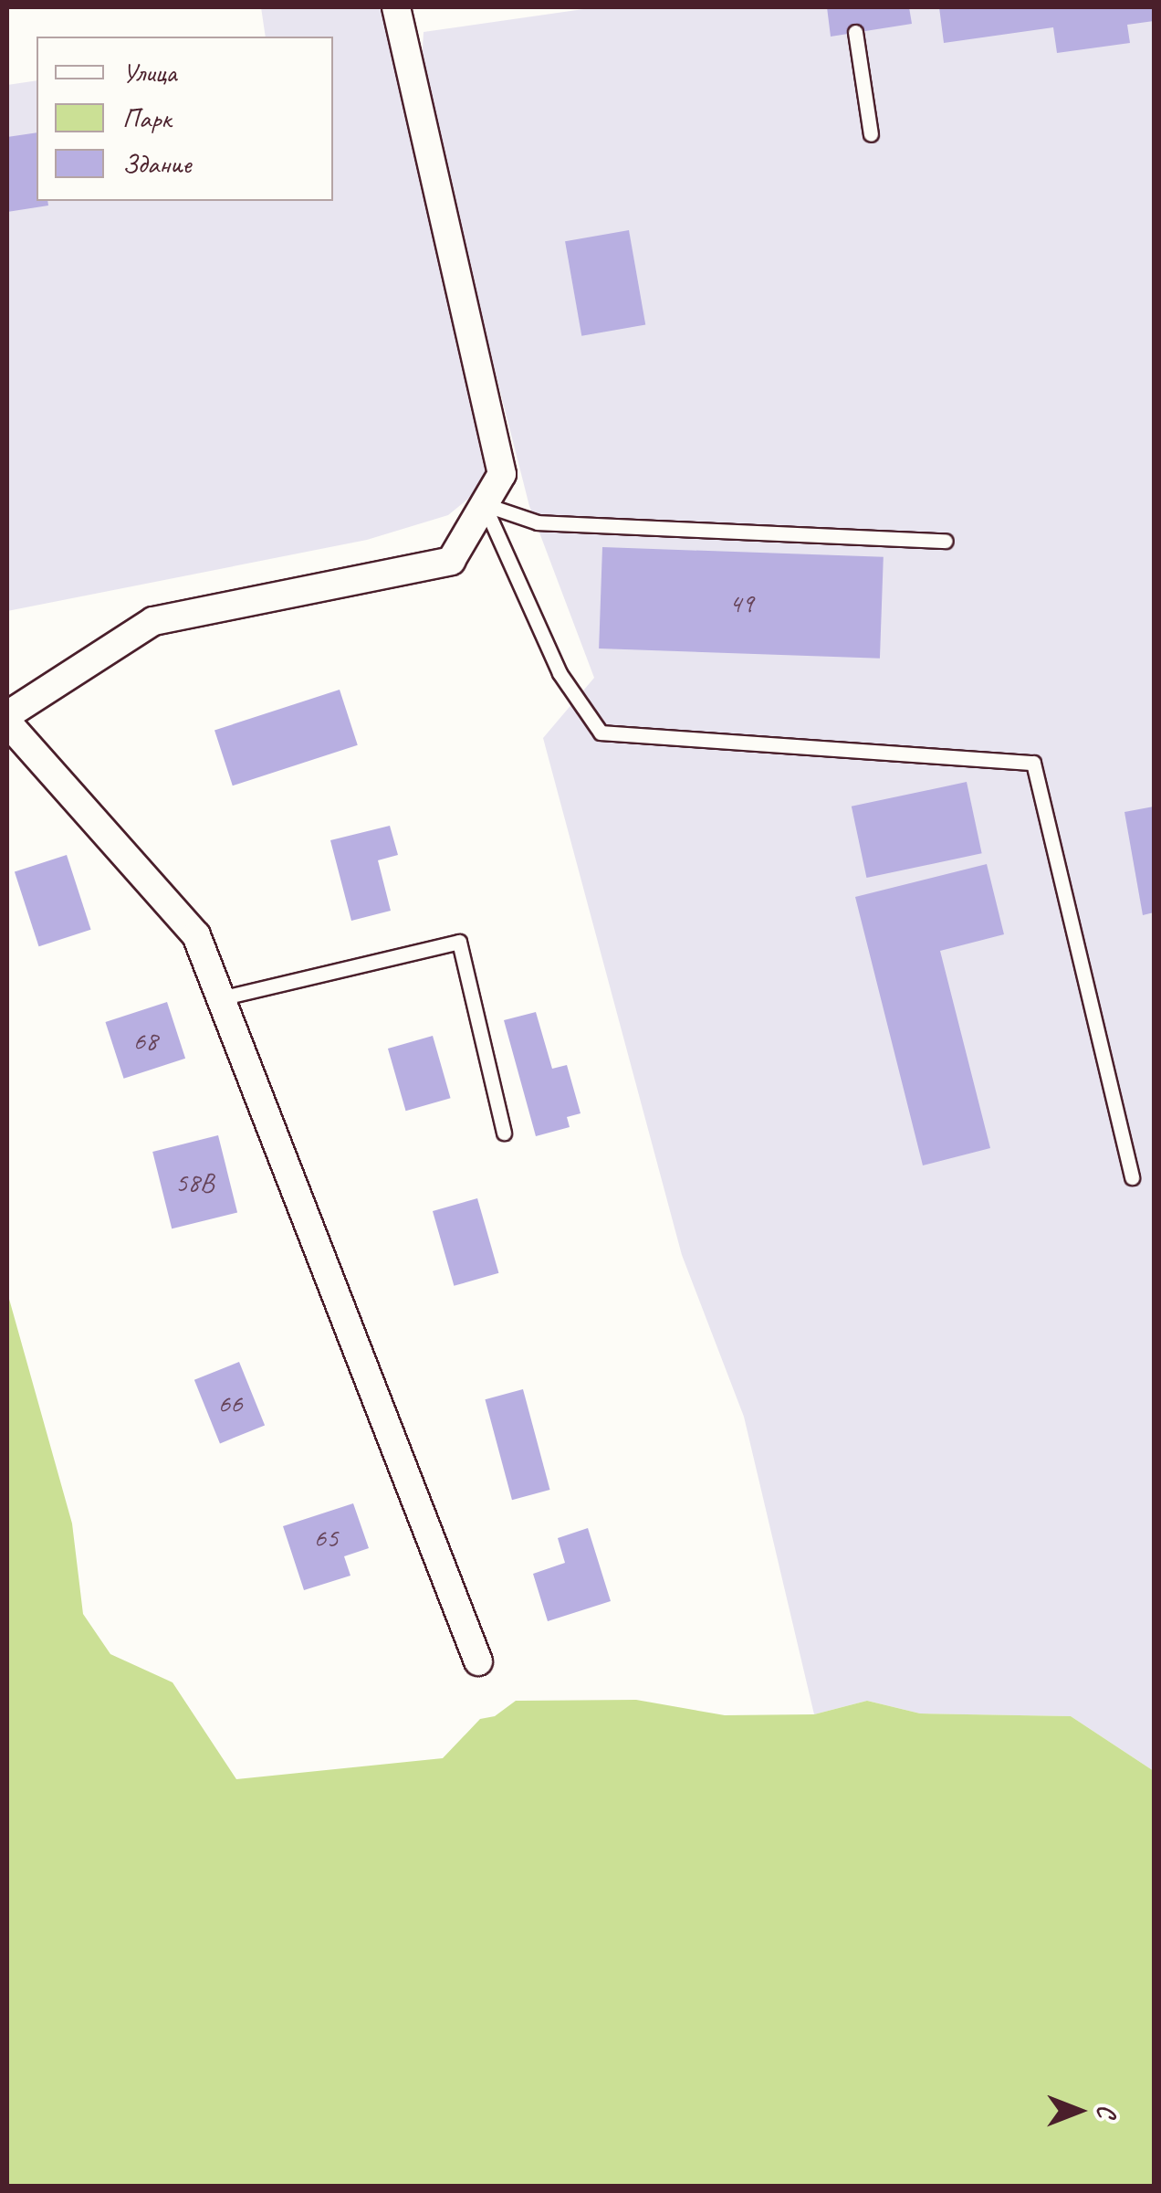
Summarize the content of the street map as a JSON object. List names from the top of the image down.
{
  "house_numbers": [
    "49",
    "68",
    "58В",
    "66",
    "65"
  ],
  "legend": ["Улица", "Парк", "Здание"],
  "north": "right"
}
